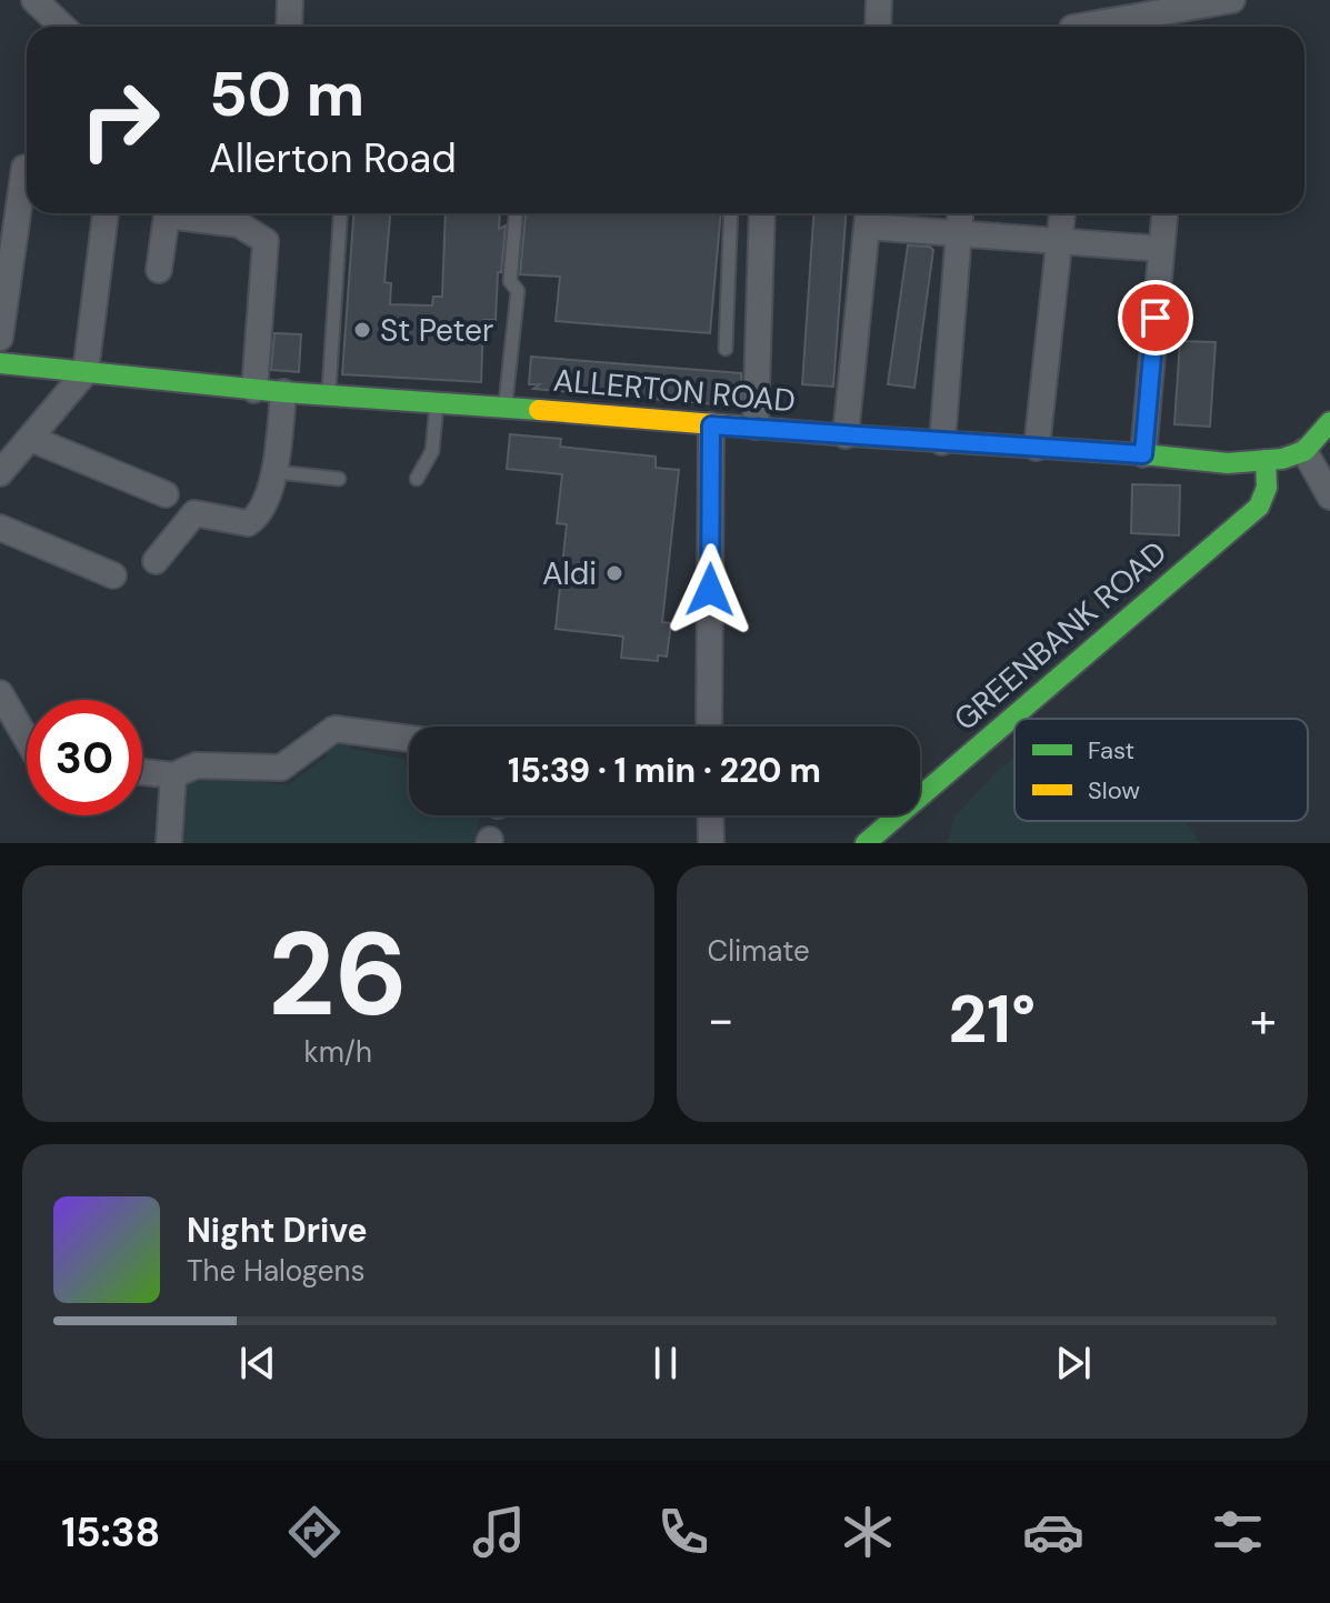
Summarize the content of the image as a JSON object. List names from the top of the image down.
{
  "streets": {
    "street": ["ALLERTON ROAD", "GREENBANK ROAD"]
  },
  "crossings": [
    ["ALLERTON ROAD", "GREENBANK ROAD"]
  ],
  "places": ["St Peter", "Aldi"],
  "legend": ["Fast", "Slow"],
  "page": {
    "turn": ["50 m", "Allerton Road"],
    "limit": "30",
    "trip": "15:39 · 1 min · 220 m",
    "tile": [
      ["26", "km/h"],
      "Climate"
    ],
    "heat": ["−", "21°", "+"],
    "song": ["Night Drive", "The Halogens"],
    "tabs": "15:38"
  }
}
